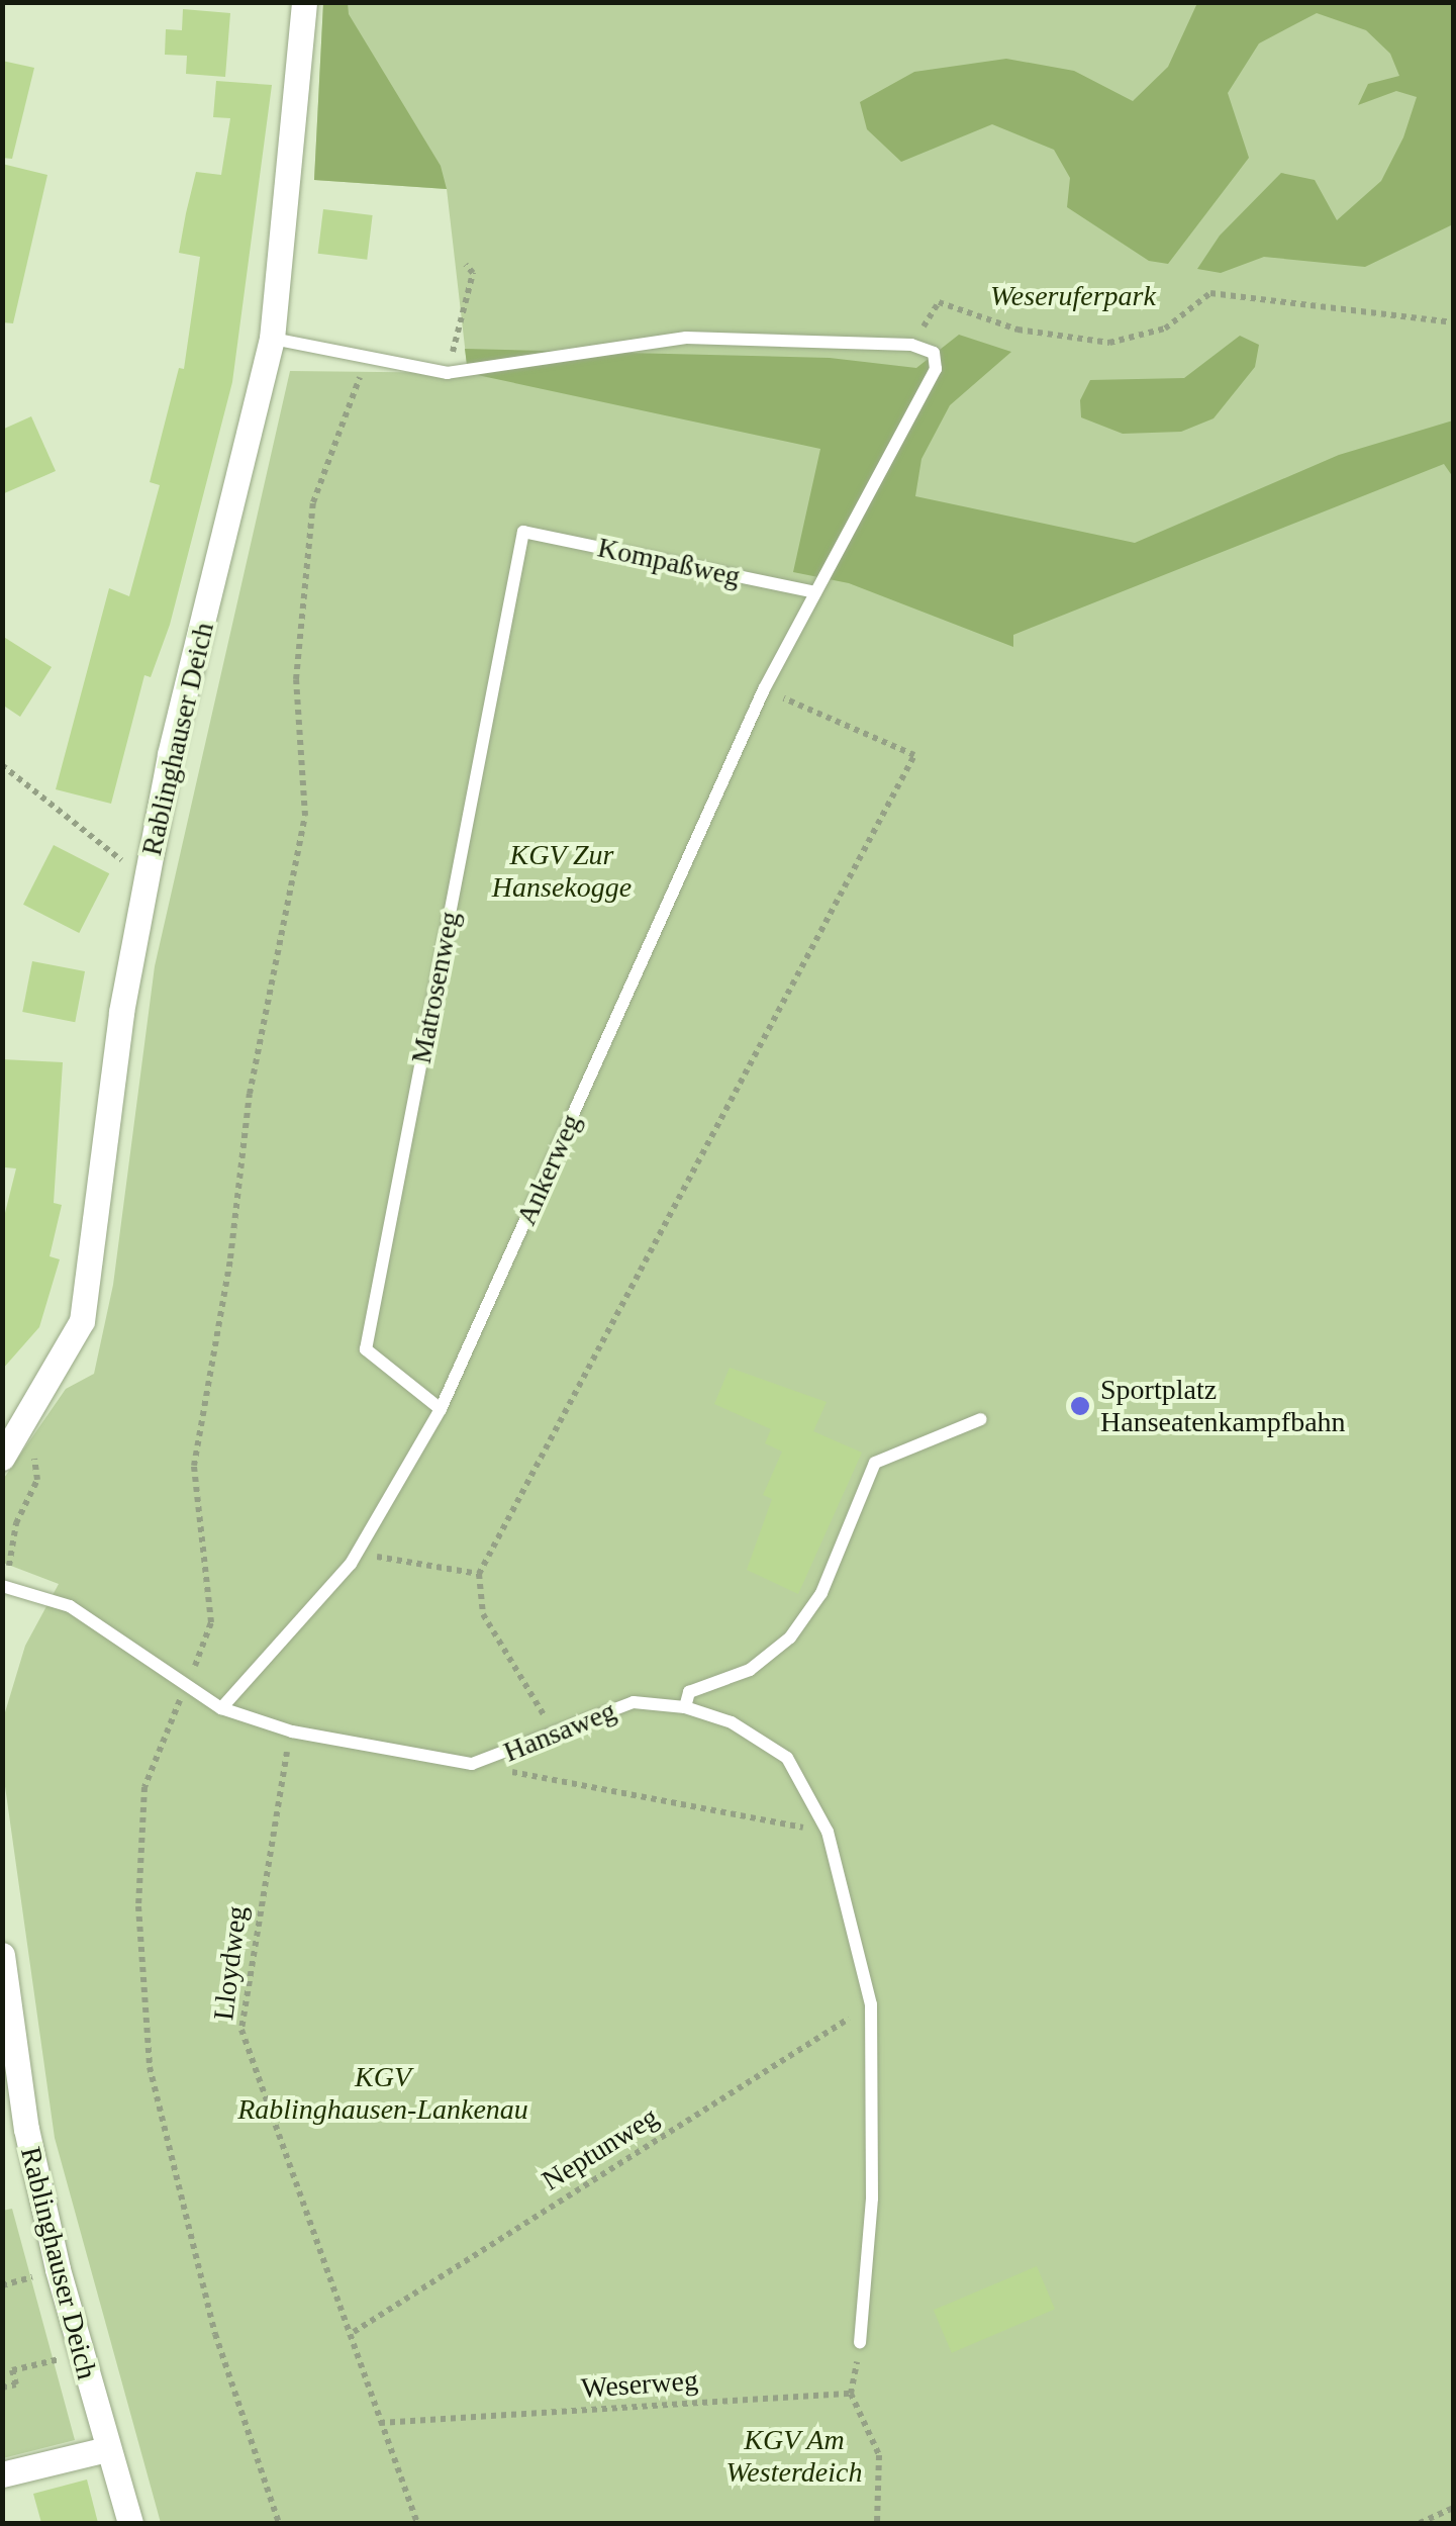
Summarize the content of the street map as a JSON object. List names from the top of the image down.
{
  "streets": {
    "street": ["Rablinghauser Deich"],
    "lane": [
      "Kompaßweg",
      "Matrosenweg",
      "Ankerweg",
      "Hansaweg"
    ],
    "path": ["Lloydweg", "Neptunweg", "Weserweg"]
  },
  "crossings": [
    ["Kompaßweg", "Matrosenweg"],
    ["Kompaßweg", "Ankerweg"],
    ["Matrosenweg", "Ankerweg"],
    ["Ankerweg", "Hansaweg"],
    ["Hansaweg", "Lloydweg"],
    ["Hansaweg", "Neptunweg"],
    ["Lloydweg", "Neptunweg"],
    ["Lloydweg", "Weserweg"]
  ],
  "parks": [
    "Weseruferpark",
    "KGV Zur Hansekogge",
    "KGV Rablinghausen-Lankenau",
    "KGV Am Westerdeich"
  ],
  "places": ["Sportplatz Hanseatenkampfbahn"]
}
